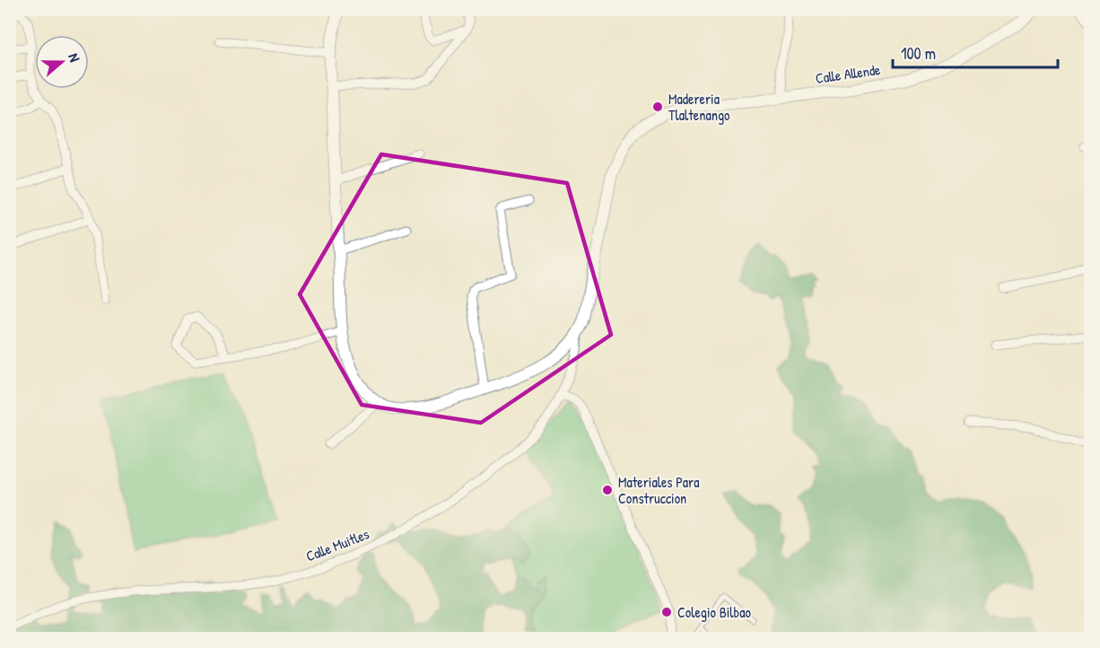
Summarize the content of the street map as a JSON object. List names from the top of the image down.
{
  "streets": {
    "street": ["Calle Allende", "Calle Muitles"]
  },
  "crossings": [
    ["Calle Allende", "Calle Muitles"]
  ],
  "places": ["Madereria Tlaltenango", "Materiales Para Construccion", "Colegio Bilbao"],
  "scale_bar": "100 m",
  "north": "right"
}
